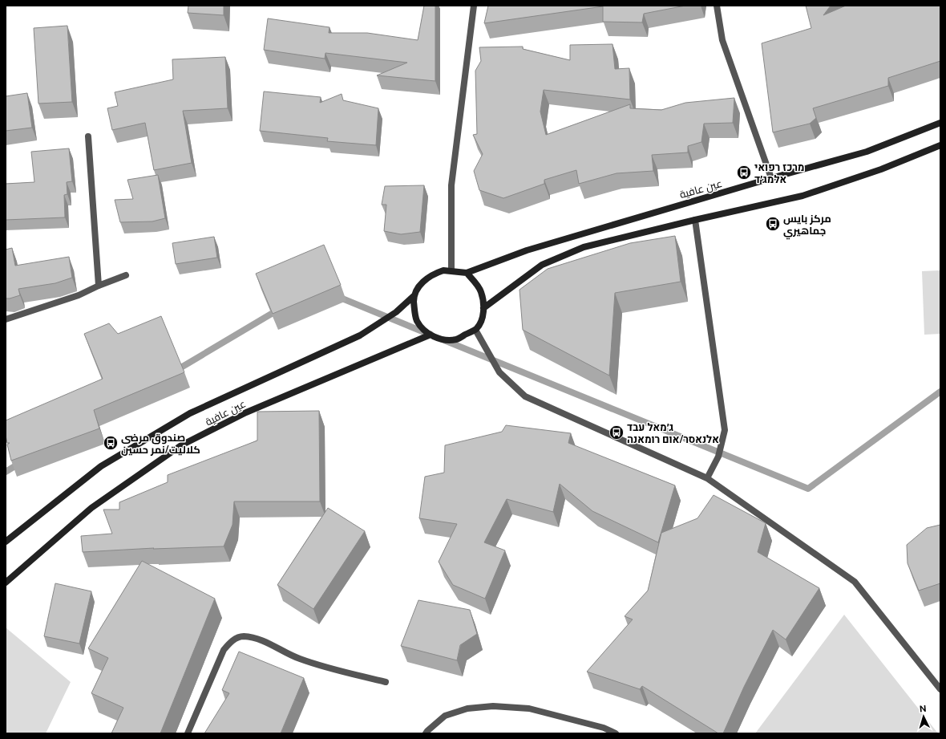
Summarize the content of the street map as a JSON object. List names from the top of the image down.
{
  "streets": {
    "main road": ["عين عافية"]
  },
  "places": {
    "bus stop": [
      "מרכז רפואי אלמג׳ד",
      "مركز بايس جماهيري",
      "ג׳מאל עבד אלנאסר/אום רומאנה",
      "صندوق مرضى كلاليت/نمر حسين"
    ]
  },
  "north": "top"
}
